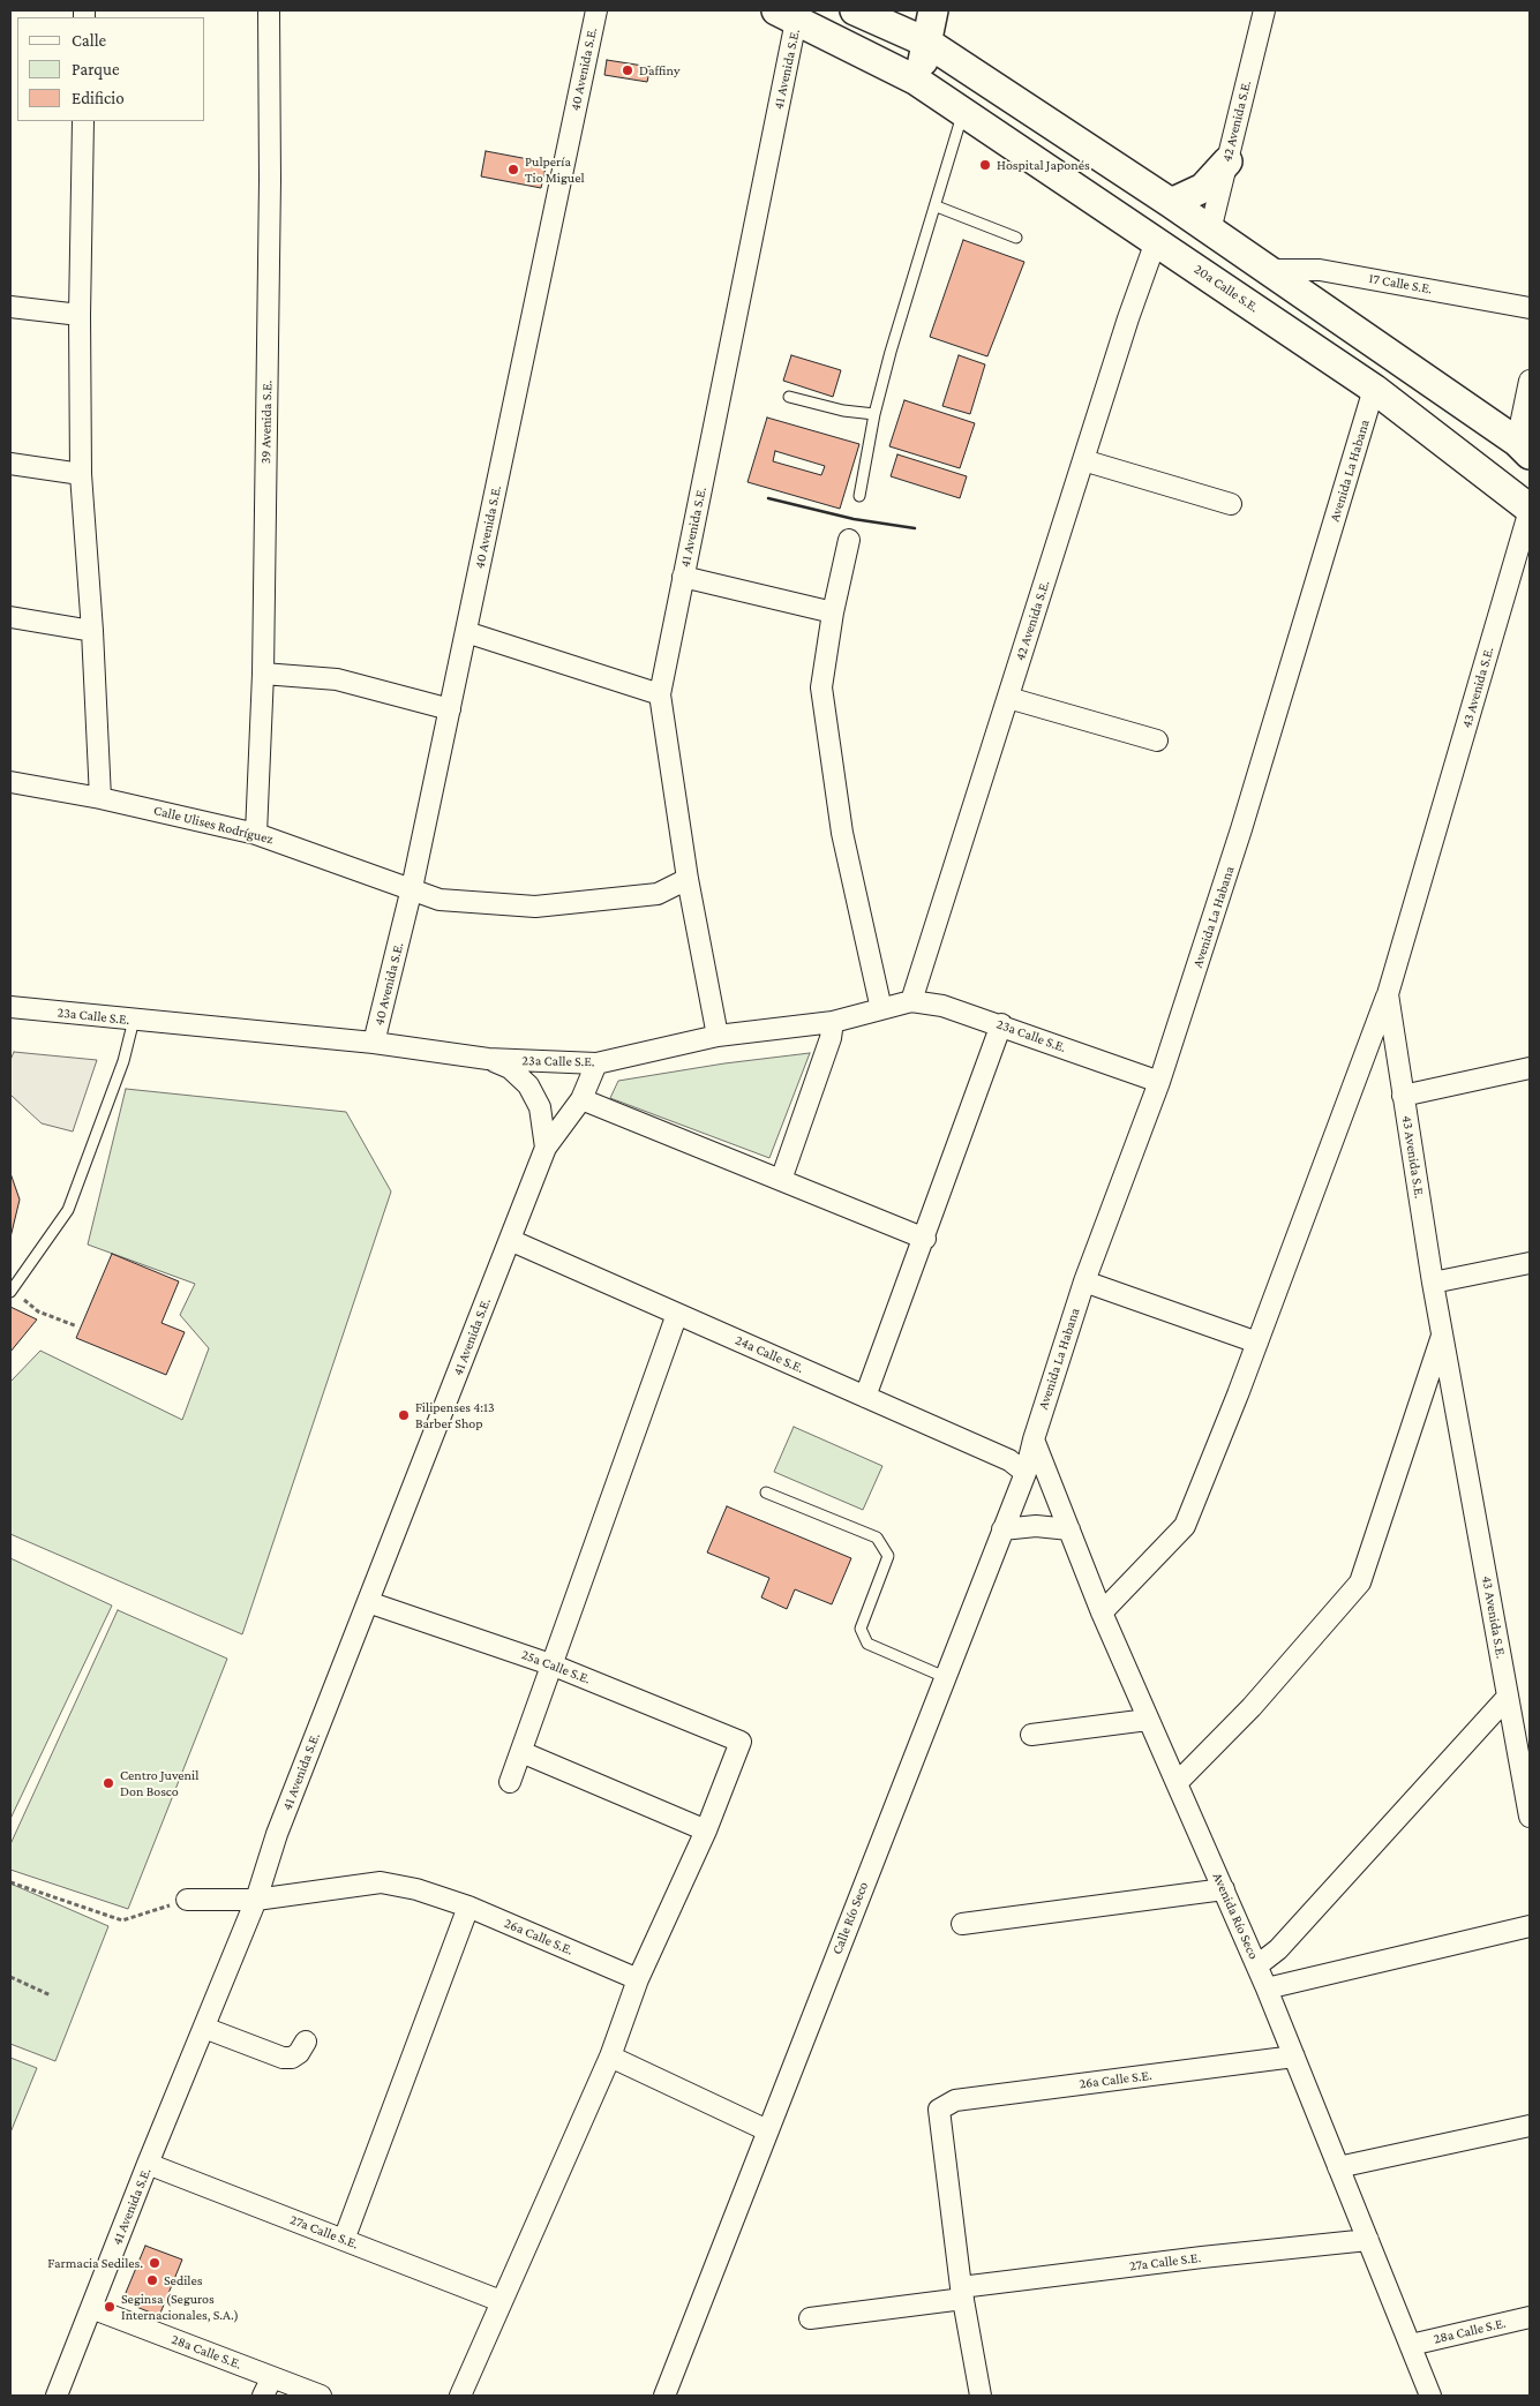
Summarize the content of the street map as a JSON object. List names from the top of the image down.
{
  "streets": {
    "street": [
      "40 Avenida S.E.",
      "41 Avenida S.E.",
      "42 Avenida S.E.",
      "17 Calle S.E.",
      "20a Calle S.E.",
      "39 Avenida S.E.",
      "Avenida La Habana",
      "43 Avenida S.E.",
      "Calle Ulises Rodríguez",
      "23a Calle S.E.",
      "24a Calle S.E.",
      "25a Calle S.E.",
      "Avenida Río Seco",
      "Calle Río Seco",
      "26a Calle S.E.",
      "27a Calle S.E.",
      "28a Calle S.E."
    ]
  },
  "crossings": [
    ["40 Avenida S.E.", "Calle Ulises Rodríguez"],
    ["40 Avenida S.E.", "23a Calle S.E."],
    ["41 Avenida S.E.", "20a Calle S.E."],
    ["41 Avenida S.E.", "Calle Ulises Rodríguez"],
    ["41 Avenida S.E.", "23a Calle S.E."],
    ["41 Avenida S.E.", "24a Calle S.E."],
    ["41 Avenida S.E.", "25a Calle S.E."],
    ["41 Avenida S.E.", "26a Calle S.E."],
    ["41 Avenida S.E.", "27a Calle S.E."],
    ["41 Avenida S.E.", "28a Calle S.E."],
    ["42 Avenida S.E.", "20a Calle S.E."],
    ["42 Avenida S.E.", "23a Calle S.E."],
    ["20a Calle S.E.", "Avenida La Habana"],
    ["20a Calle S.E.", "43 Avenida S.E."],
    ["39 Avenida S.E.", "Calle Ulises Rodríguez"],
    ["Avenida La Habana", "23a Calle S.E."],
    ["Avenida La Habana", "Avenida Río Seco"],
    ["Avenida La Habana", "Calle Río Seco"],
    ["24a Calle S.E.", "Calle Río Seco"],
    ["Avenida Río Seco", "Calle Río Seco"],
    ["Avenida Río Seco", "26a Calle S.E."],
    ["Avenida Río Seco", "27a Calle S.E."],
    ["Avenida Río Seco", "28a Calle S.E."],
    ["26a Calle S.E.", "27a Calle S.E."]
  ],
  "places": [
    "Daffiny",
    "Hospital Japonés",
    "Pulpería Tio Miguel",
    "Filipenses 4:13 Barber Shop",
    "Centro Juvenil Don Bosco",
    "Farmacia Sediles.",
    "Sediles",
    "Seginsa (Seguros Internacionales, S.A.)"
  ],
  "legend": ["Calle", "Parque", "Edificio"]
}
